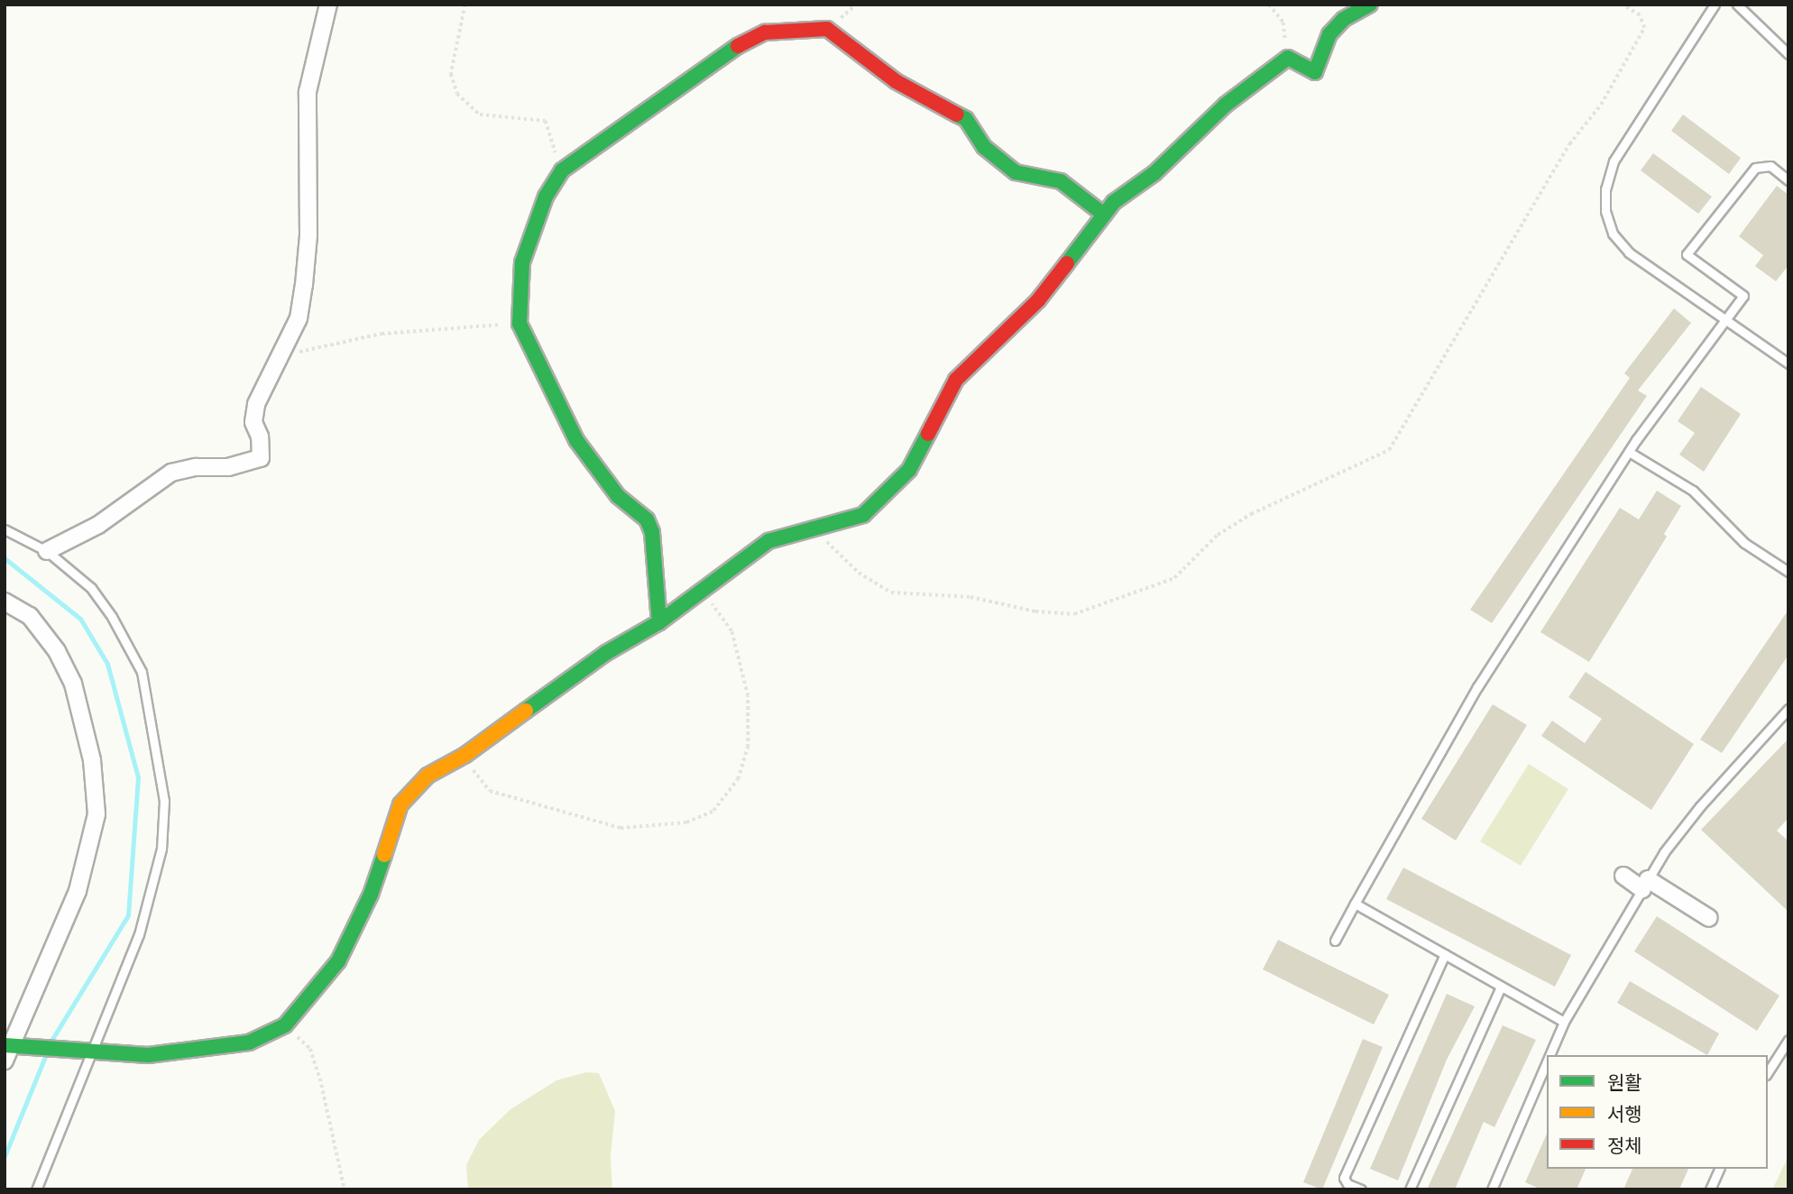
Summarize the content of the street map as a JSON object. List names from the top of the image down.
{
  "legend": ["원활", "서행", "정체"]
}
